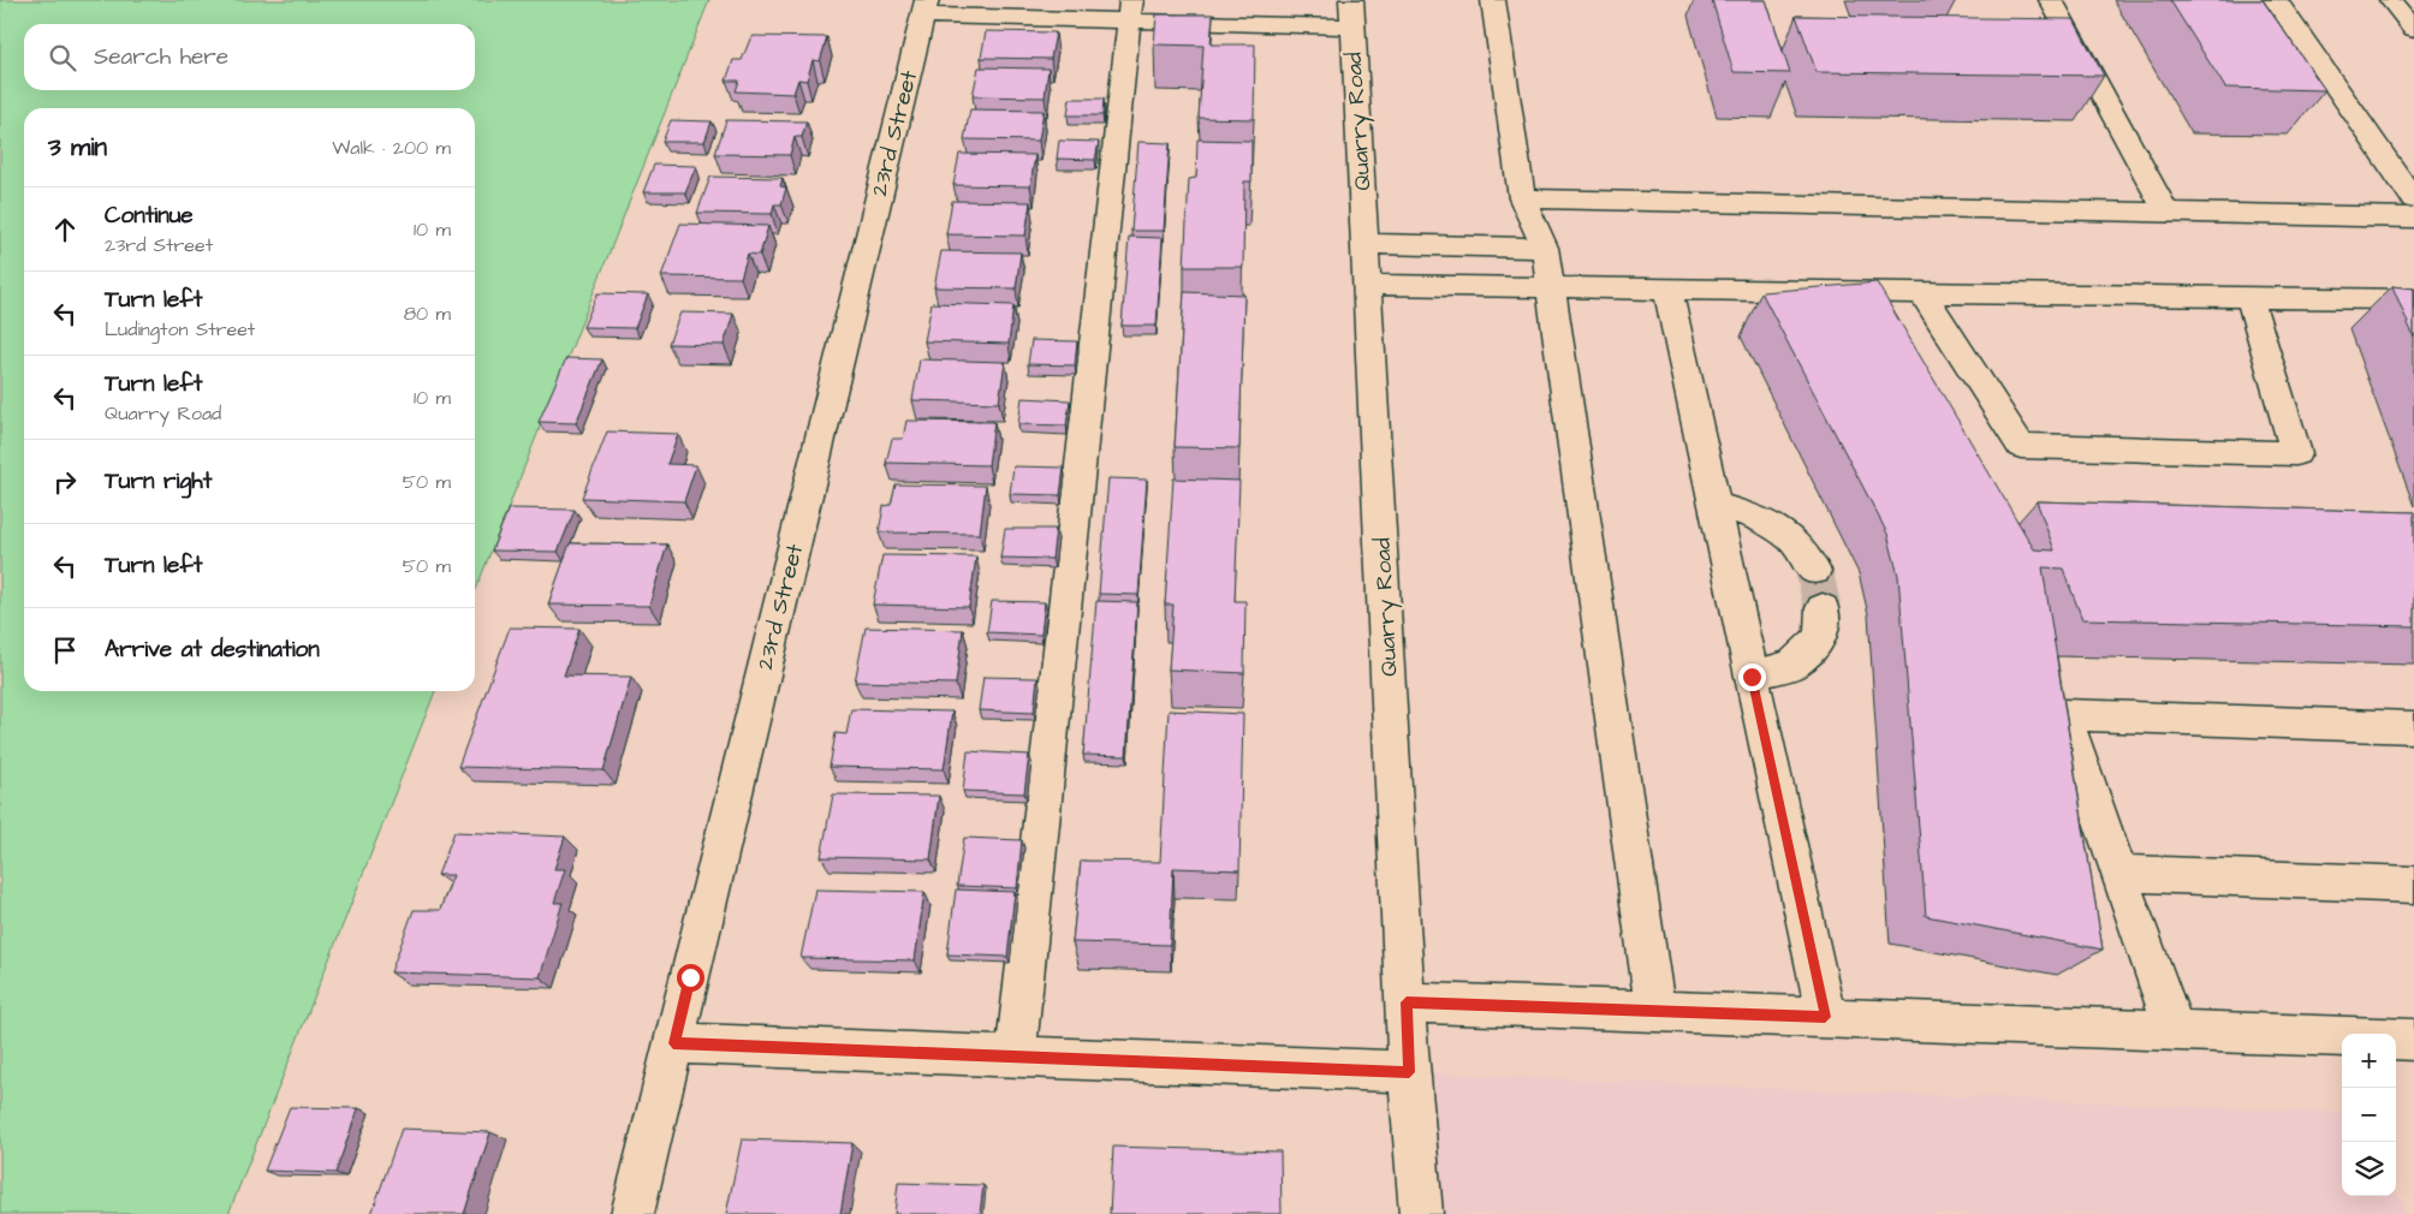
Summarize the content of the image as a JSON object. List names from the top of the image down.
{
  "streets": {
    "street": ["Quarry Road", "23rd Street"]
  },
  "page": {
    "search": "Search here",
    "heading": ["3 min", "Walk · 200 m"],
    "list": [
      ["Continue", "23rd Street", "10 m"],
      ["Turn left", "Ludington Street", "80 m"],
      ["Turn left", "Quarry Road", "10 m"],
      ["Turn right", "50 m"],
      ["Turn left", "50 m"],
      "Arrive at destination"
    ],
    "map_buttons": ["+", "−"]
  }
}
